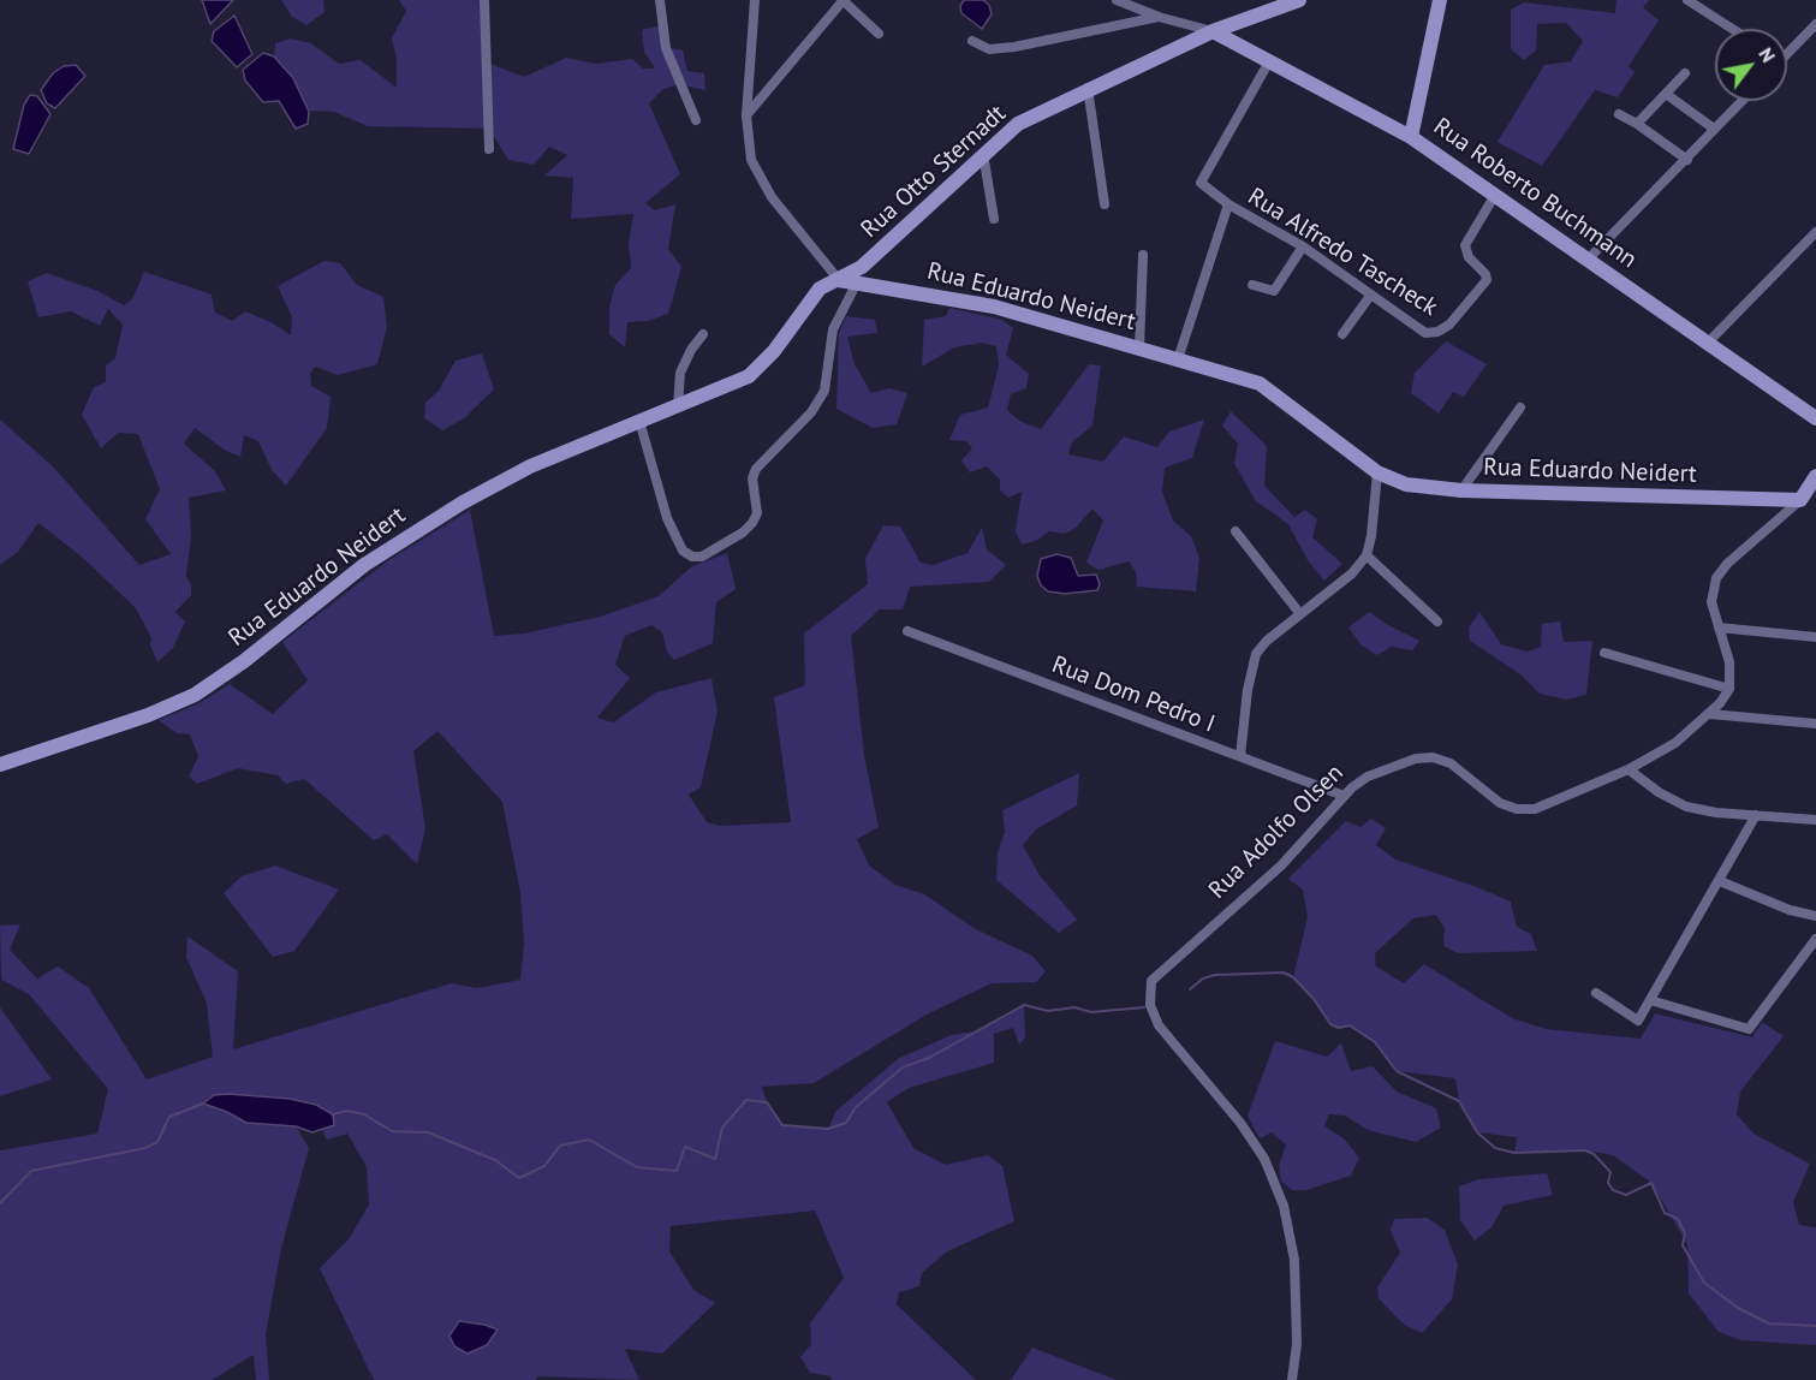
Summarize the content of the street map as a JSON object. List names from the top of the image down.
{
  "streets": {
    "street": [
      "Rua Otto Sternadt",
      "Rua Roberto Buchmann",
      "Rua Alfredo Tascheck",
      "Rua Eduardo Neidert",
      "Rua Dom Pedro I",
      "Rua Adolfo Olsen"
    ]
  },
  "crossings": [
    ["Rua Otto Sternadt", "Rua Roberto Buchmann"],
    ["Rua Otto Sternadt", "Rua Eduardo Neidert"],
    ["Rua Roberto Buchmann", "Rua Alfredo Tascheck"],
    ["Rua Dom Pedro I", "Rua Adolfo Olsen"]
  ],
  "north": "top right"
}
